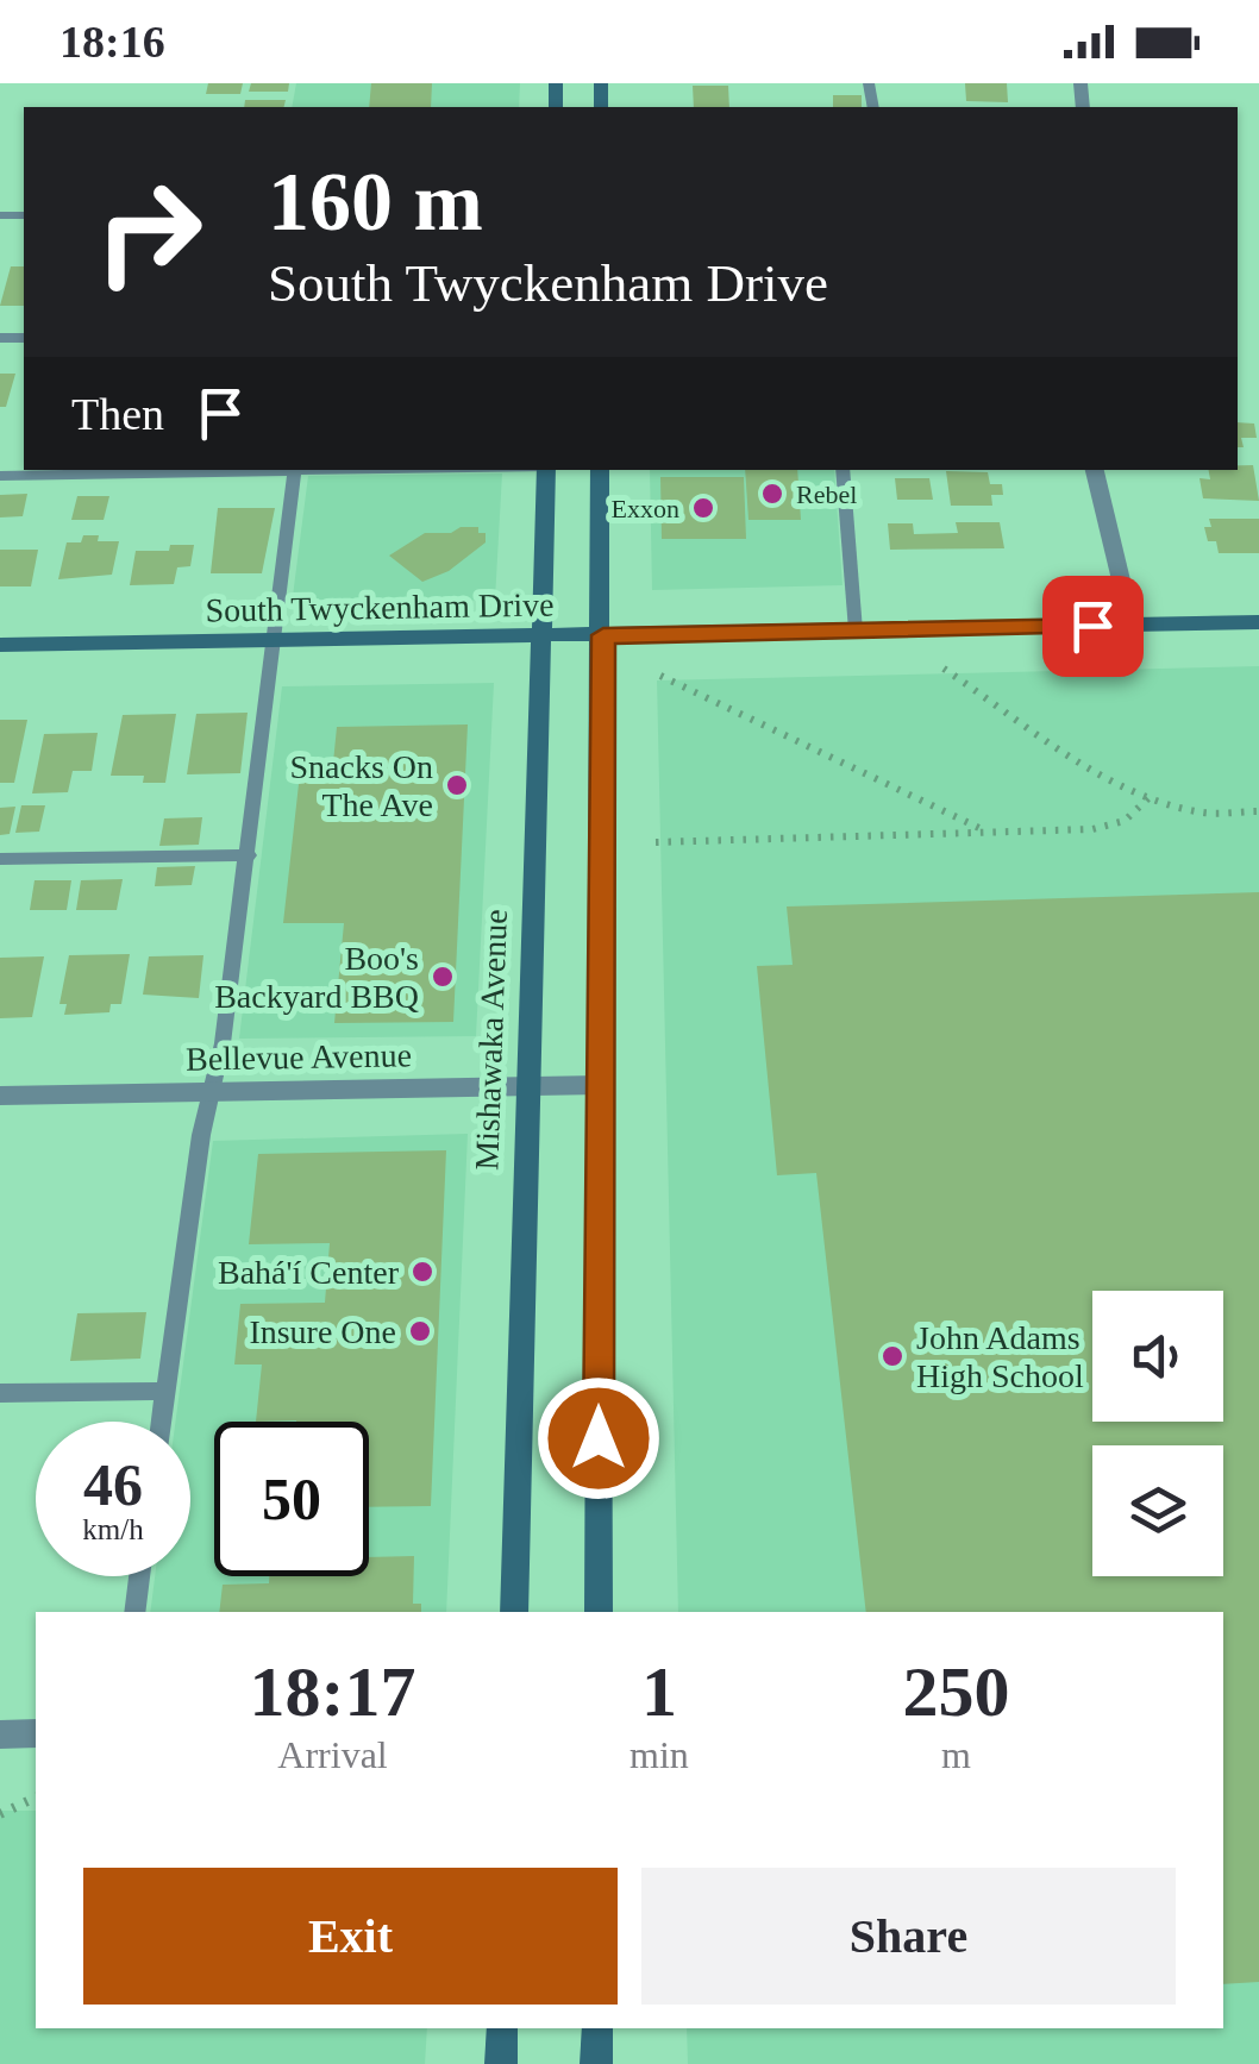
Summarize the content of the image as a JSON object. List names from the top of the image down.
{
  "streets": {
    "main road": ["South Twyckenham Drive", "Mishawaka Avenue"],
    "street": ["Bellevue Avenue"]
  },
  "crossings": [
    ["South Twyckenham Drive", "Mishawaka Avenue"],
    ["Mishawaka Avenue", "Bellevue Avenue"]
  ],
  "places": [
    "Rebel",
    "Exxon",
    "Snacks On The Ave",
    "Boo's Backyard BBQ",
    "Bahá'í Center",
    "Insure One",
    "John Adams High School"
  ],
  "page": {
    "status": "18:16",
    "turn": ["160 m", "South Twyckenham Drive"],
    "then": "Then",
    "speed": "46 km/h",
    "limit": "50",
    "eta": [
      "18:17",
      "Arrival",
      "1",
      "min",
      "250",
      "m"
    ],
    "buttons": ["Exit", "Share"]
  }
}
